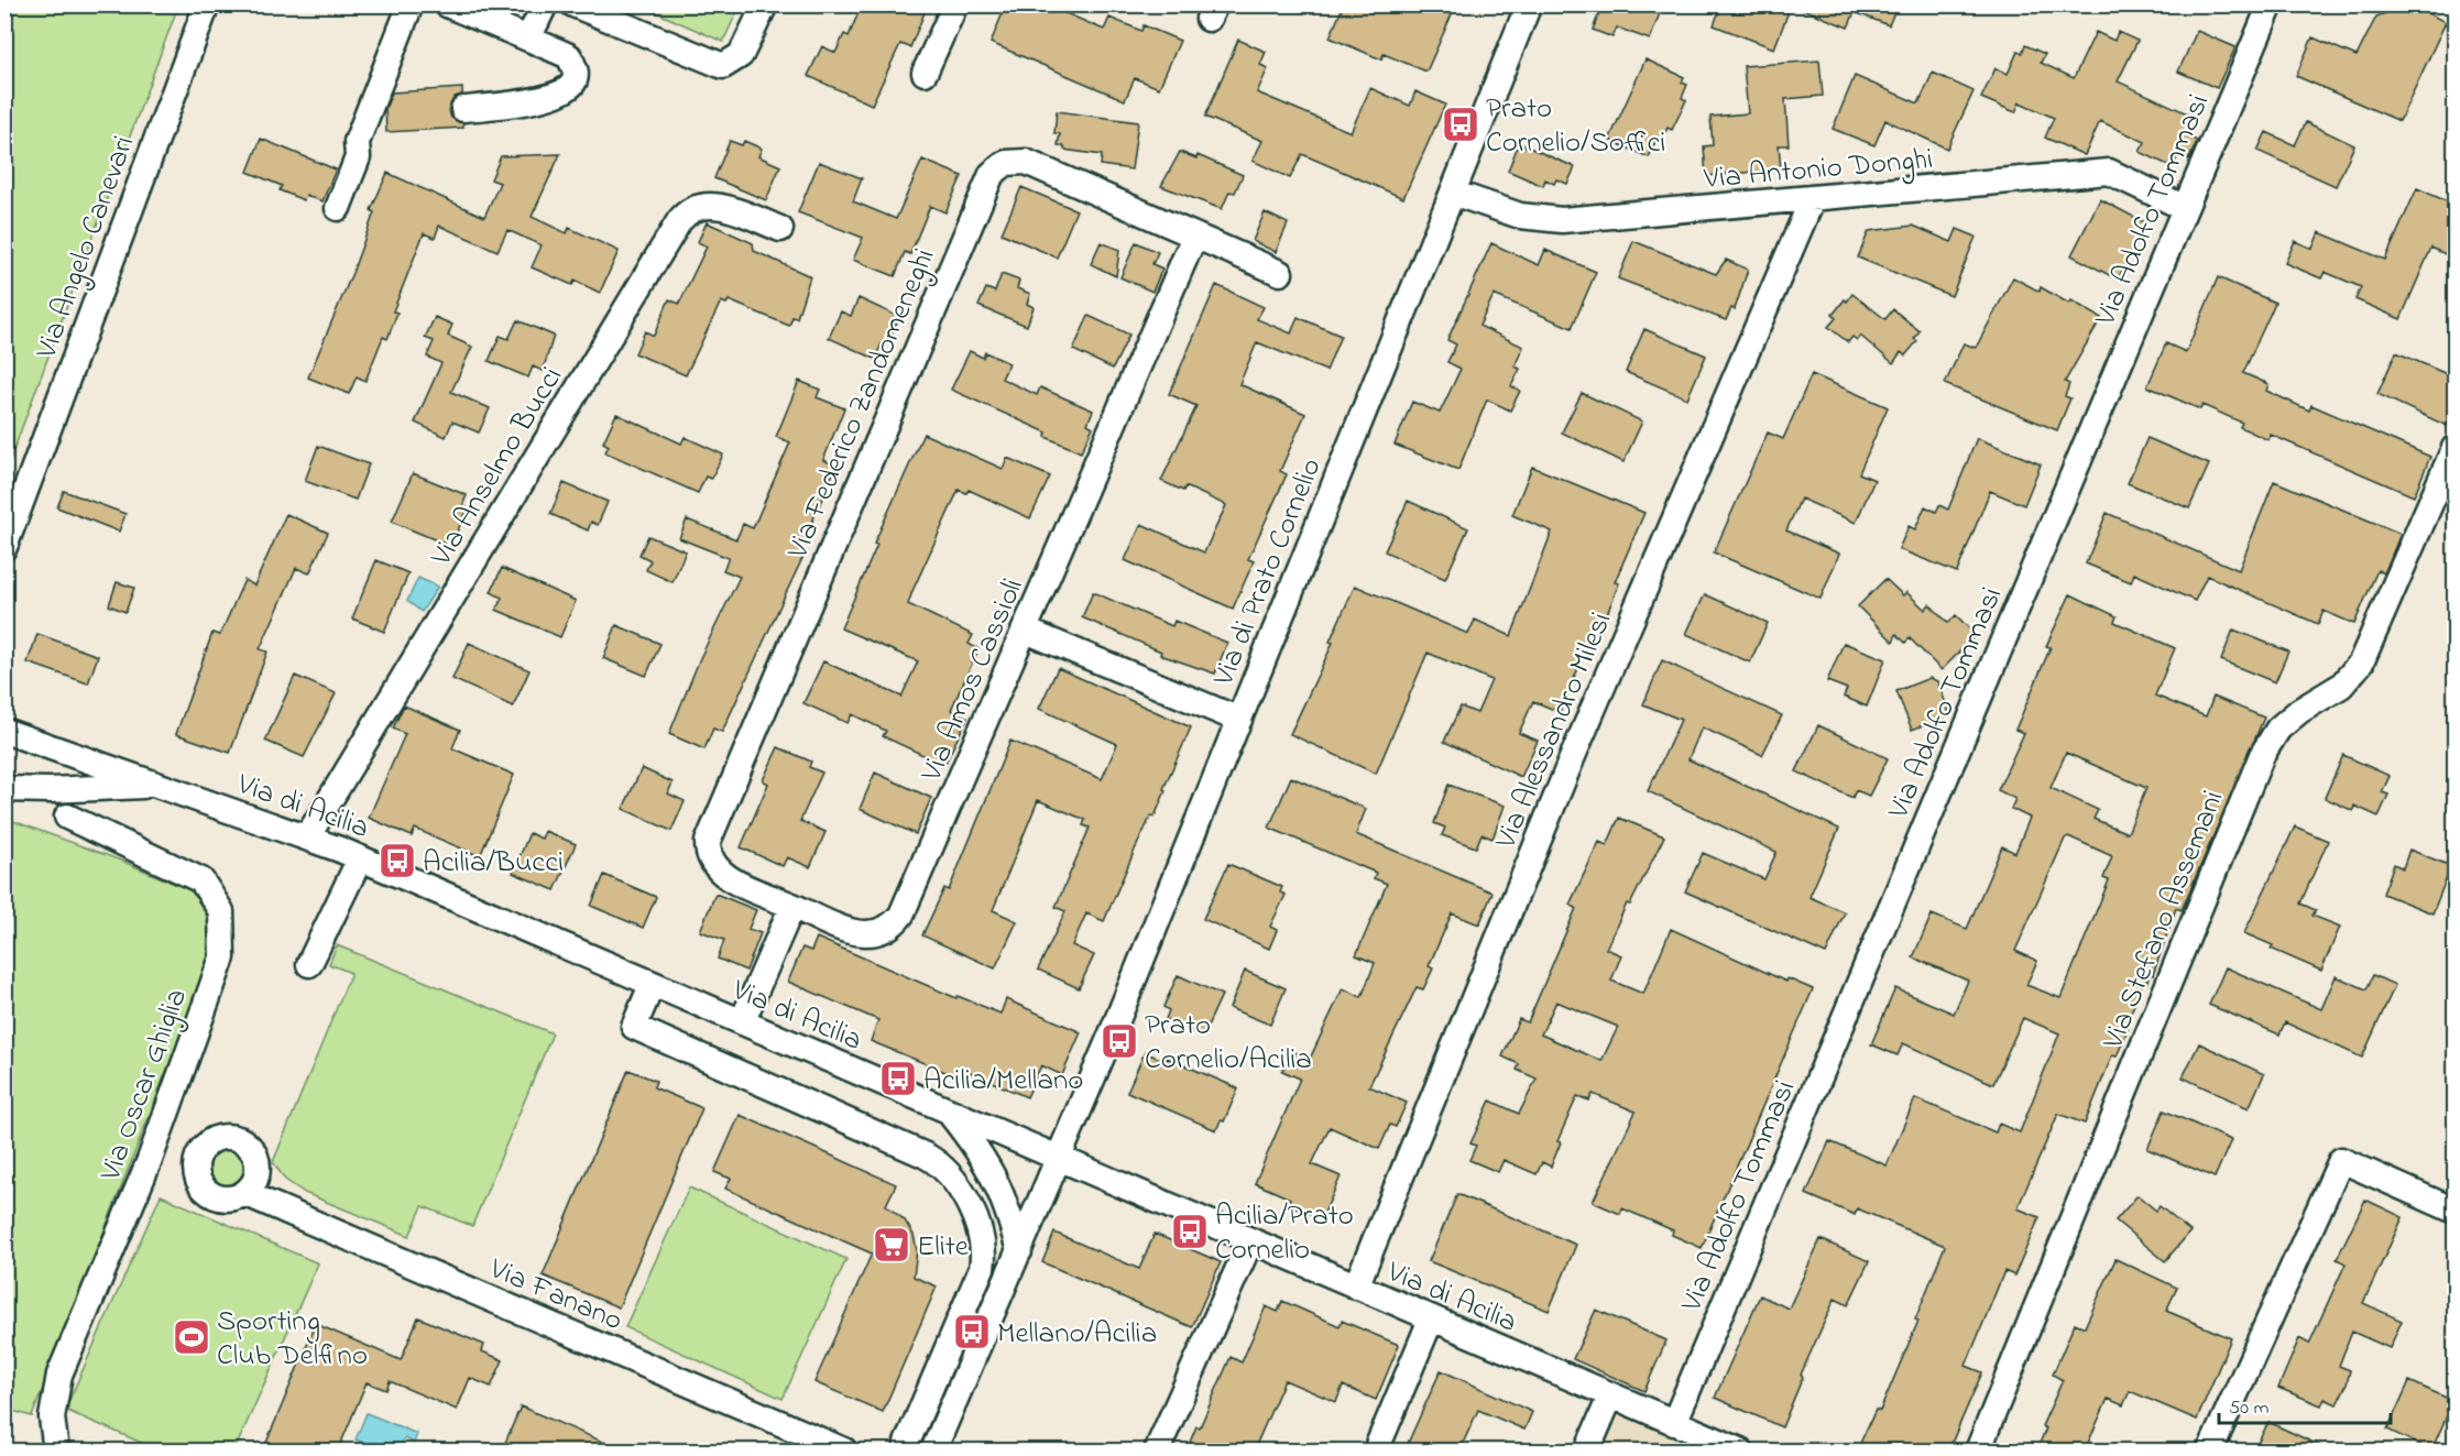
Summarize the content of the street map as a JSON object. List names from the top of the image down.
{
  "streets": {
    "street": [
      "Via Antonio Donghi",
      "Via Adolfo Tommasi",
      "Via Angelo Canevari",
      "Via Federico Zandomeneghi",
      "Via Anselmo Bucci",
      "Via di Prato Cornelio",
      "Via Amos Cassioli",
      "Via Alessandro Milesi",
      "Via di Acilia",
      "Via Stefano Assemani",
      "Via Oscar Ghiglia",
      "Via Fanano"
    ]
  },
  "crossings": [
    ["Via Antonio Donghi", "Via Adolfo Tommasi"],
    ["Via Antonio Donghi", "Via di Prato Cornelio"],
    ["Via Antonio Donghi", "Via Alessandro Milesi"],
    ["Via Adolfo Tommasi", "Via di Acilia"],
    ["Via Federico Zandomeneghi", "Via Amos Cassioli"],
    ["Via Anselmo Bucci", "Via di Acilia"],
    ["Via di Prato Cornelio", "Via di Acilia"],
    ["Via Alessandro Milesi", "Via di Acilia"]
  ],
  "places": {
    "bus stop": [
      "Prato Cornelio/Soffici",
      "Acilia/Bucci",
      "Prato Cornelio/Acilia",
      "Acilia/Mellano",
      "Acilia/Prato Cornelio",
      "Mellano/Acilia"
    ],
    "supermarket": ["Elite"],
    "sports": ["Sporting Club Delfino"]
  },
  "scale_bar": "50 m"
}
